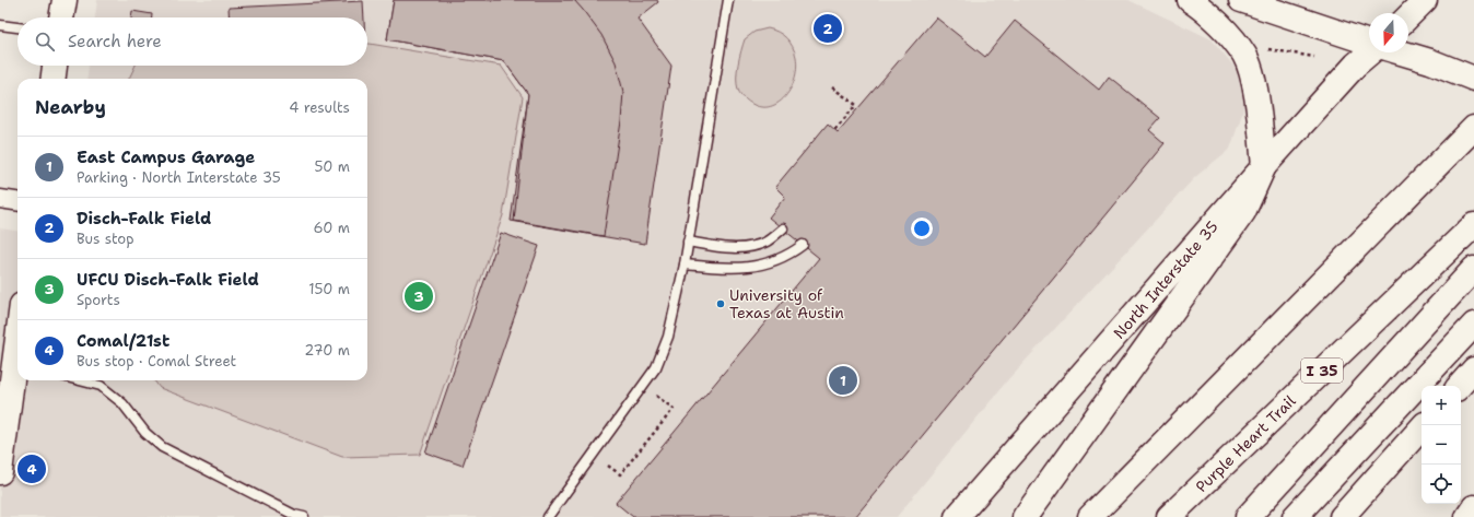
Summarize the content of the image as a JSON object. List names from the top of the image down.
{
  "streets": {
    "main road": ["North Interstate 35", "I 35", "Purple Heart Trail"]
  },
  "places": ["University of Texas at Austin"],
  "north": "bottom",
  "page": {
    "pins": [
      "2",
      "3",
      "1",
      "4"
    ],
    "search": "Search here",
    "heading": ["Nearby", "4 results"],
    "list": [
      {
        "mark": "1",
        "name": "East Campus Garage",
        "note": "Parking · North Interstate 35",
        "value": "50 m"
      },
      {
        "mark": "2",
        "name": "Disch-Falk Field",
        "note": "Bus stop",
        "value": "60 m"
      },
      {
        "mark": "3",
        "name": "UFCU Disch-Falk Field",
        "note": "Sports",
        "value": "150 m"
      },
      {
        "mark": "4",
        "name": "Comal/21st",
        "note": "Bus stop · Comal Street",
        "value": "270 m"
      }
    ],
    "map_buttons": ["+", "−"]
  }
}
